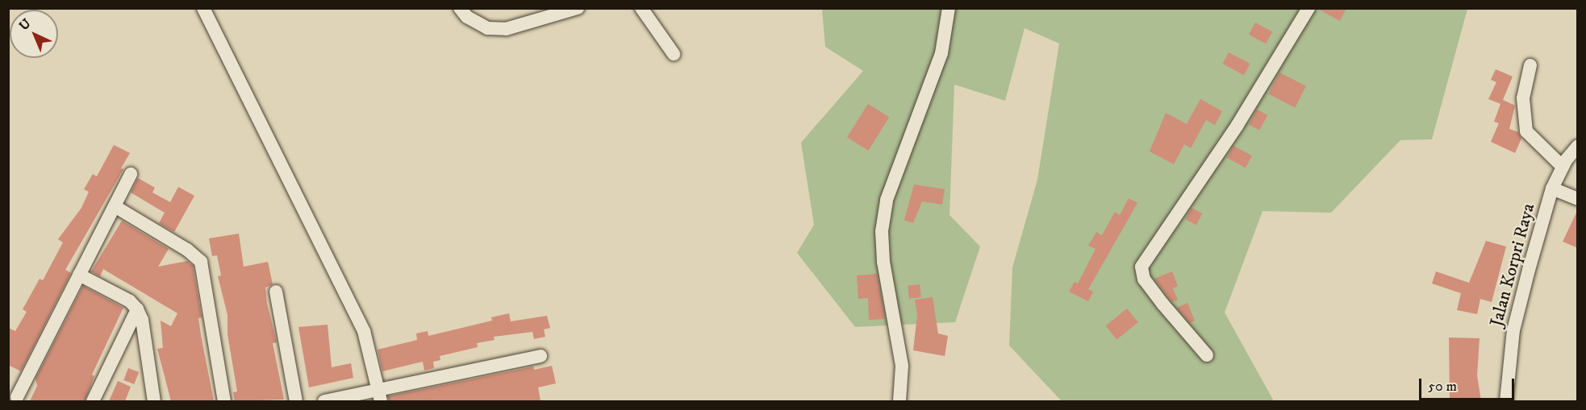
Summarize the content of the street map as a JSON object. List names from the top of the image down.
{
  "streets": {
    "street": ["Jalan Korpri Raya"]
  },
  "scale_bar": "50 m",
  "north": "top left"
}
